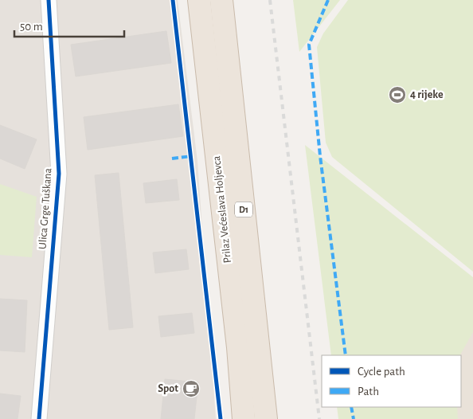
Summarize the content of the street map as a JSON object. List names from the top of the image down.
{
  "streets": {
    "highway": ["Prilaz Većeslava Holjevca", "D1"],
    "street": ["Ulica Grge Tuškana"]
  },
  "places": {
    "sports": ["4 rijeke"],
    "cafe": ["Spot"]
  },
  "legend": ["Cycle path", "Path"],
  "scale_bar": "50 m"
}
